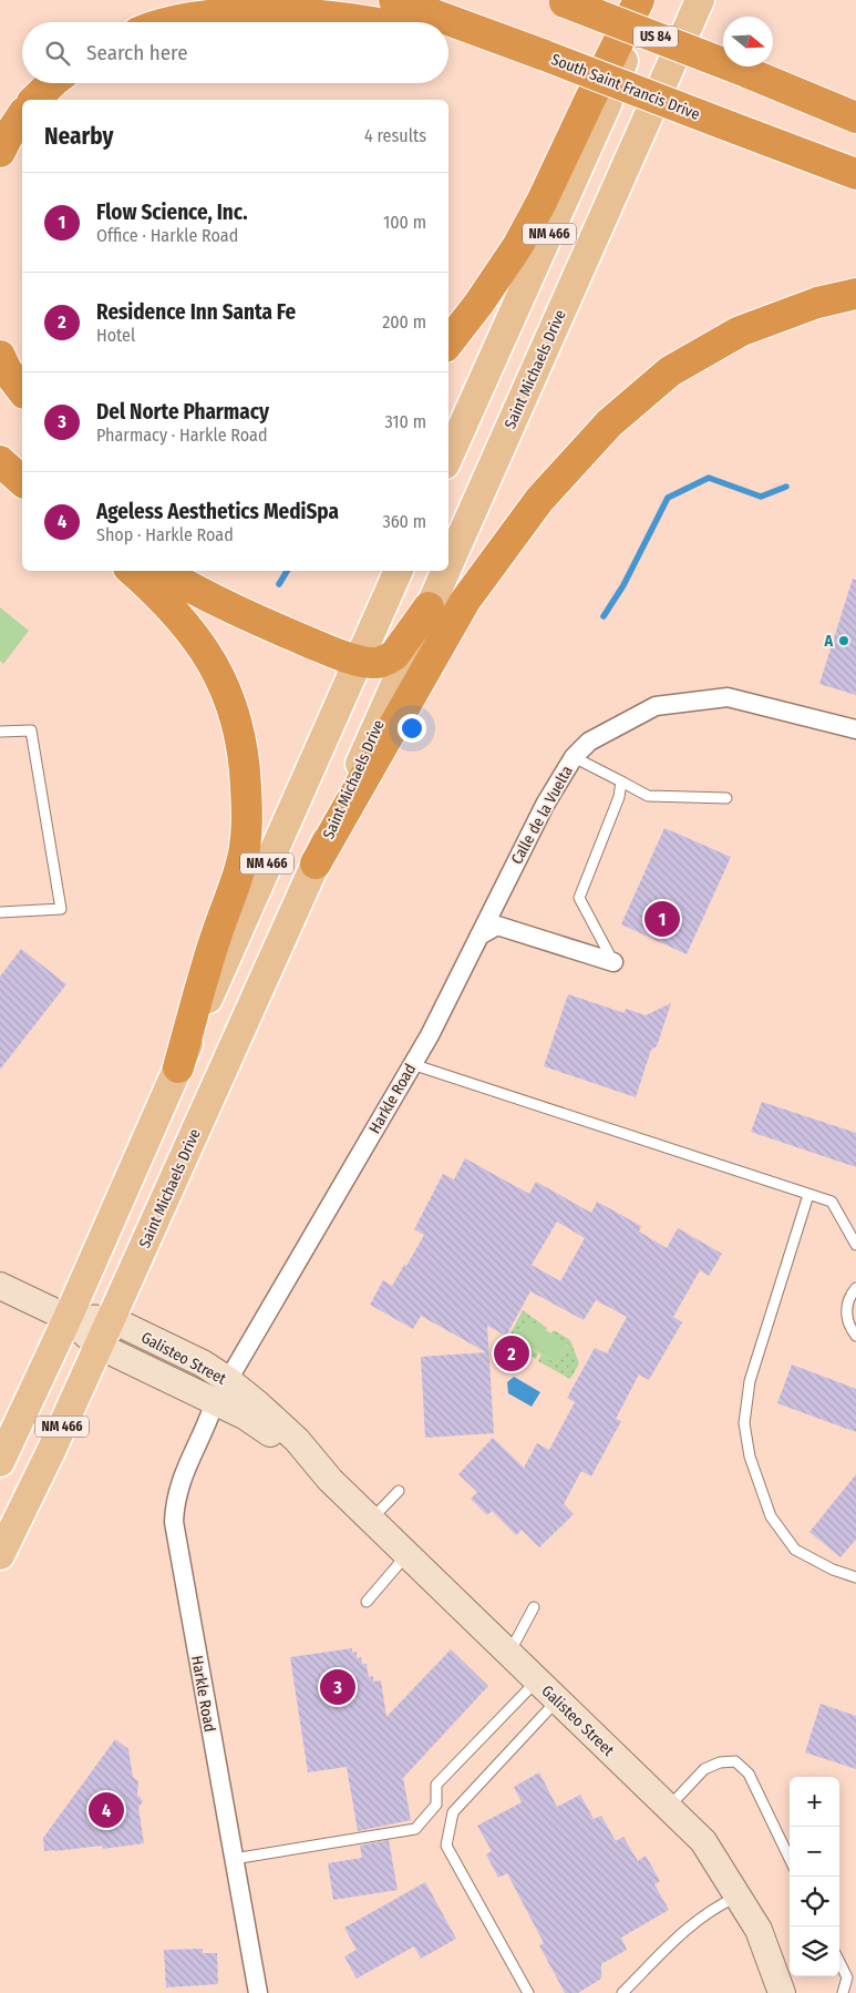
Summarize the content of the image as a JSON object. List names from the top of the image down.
{
  "streets": {
    "highway": ["US 84", "South Saint Francis Drive"],
    "main road": ["NM 466", "Saint Michaels Drive"],
    "street": ["Calle de la Vuelta", "Harkle Road", "Galisteo Street"]
  },
  "crossings": [
    ["NM 466", "Galisteo Street"],
    ["Saint Michaels Drive", "Galisteo Street"],
    ["Calle de la Vuelta", "Harkle Road"],
    ["Harkle Road", "Galisteo Street"]
  ],
  "places": ["A"],
  "north": "right",
  "page": {
    "search": "Search here",
    "heading": ["Nearby", "4 results"],
    "list": [
      {
        "mark": "1",
        "name": "Flow Science, Inc.",
        "note": "Office · Harkle Road",
        "value": "100 m"
      },
      {
        "mark": "2",
        "name": "Residence Inn Santa Fe",
        "note": "Hotel",
        "value": "200 m"
      },
      {
        "mark": "3",
        "name": "Del Norte Pharmacy",
        "note": "Pharmacy · Harkle Road",
        "value": "310 m"
      },
      {
        "mark": "4",
        "name": "Ageless Aesthetics MediSpa",
        "note": "Shop · Harkle Road",
        "value": "360 m"
      }
    ],
    "pins": [
      "1",
      "2",
      "3",
      "4"
    ],
    "map_buttons": ["+", "−"]
  }
}
